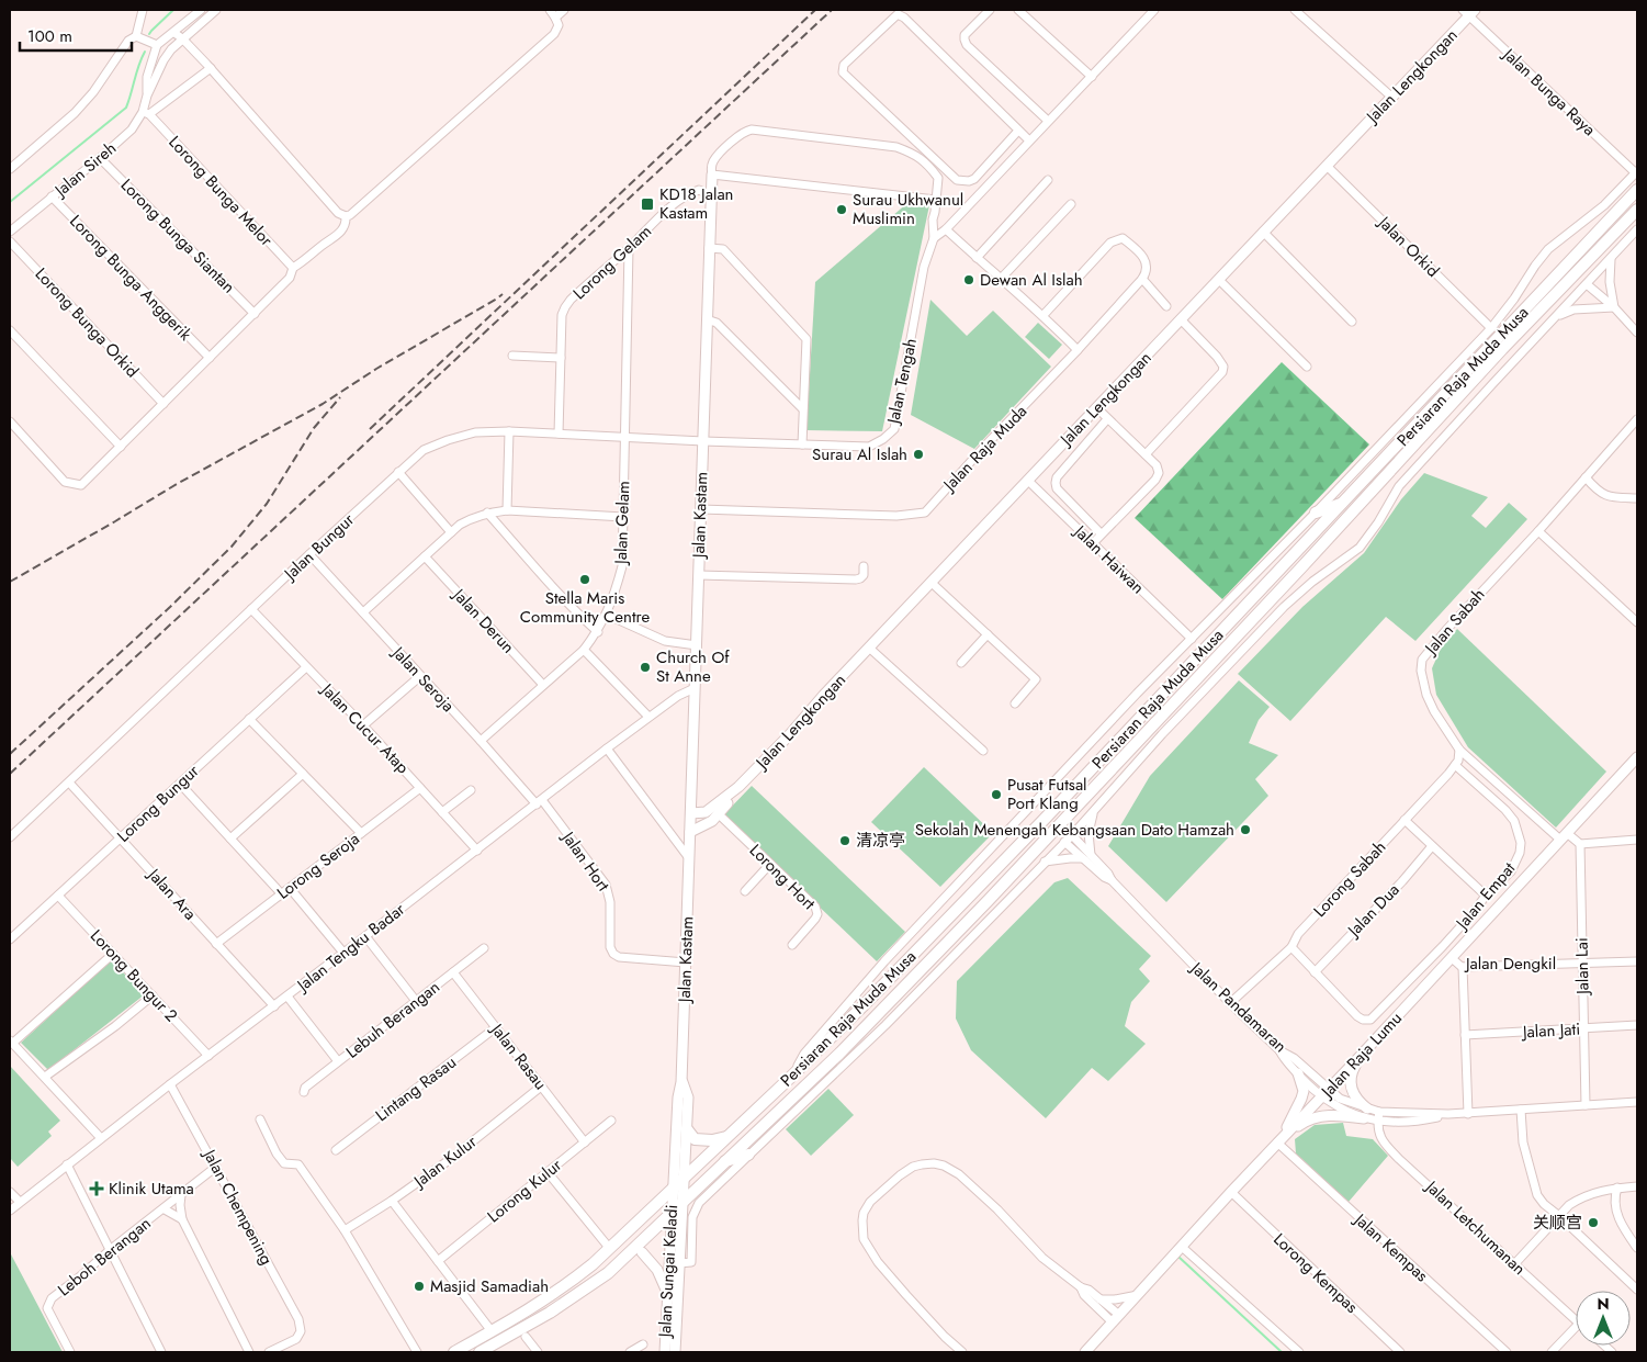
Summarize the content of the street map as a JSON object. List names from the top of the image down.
{
  "streets": {
    "main road": ["Persiaran Raja Muda Musa"],
    "street": [
      "Jalan Lengkongan",
      "Jalan Bunga Raya",
      "Jalan Sireh",
      "Lorong Bunga Melor",
      "Lorong Bunga Siantan",
      "Jalan Orkid",
      "Lorong Gelam",
      "Lorong Bunga Anggerik",
      "Lorong Bunga Orkid",
      "Jalan Tengah",
      "Jalan Raja Muda",
      "Jalan Kastam",
      "Jalan Gelam",
      "Jalan Bungur",
      "Jalan Haiwan",
      "Jalan Derun",
      "Jalan Sabah",
      "Jalan Seroja",
      "Jalan Cucur Atap",
      "Lorong Bungur",
      "Jalan Hort",
      "Lorong Seroja",
      "Lorong Hort",
      "Lorong Sabah",
      "Jalan Ara",
      "Jalan Empat",
      "Jalan Dua",
      "Jalan Tengku Badar",
      "Jalan Dengkil",
      "Jalan Lai",
      "Lorong Bungur 2",
      "Jalan Pandamaran",
      "Lebuh Berangan",
      "Jalan Jati",
      "Jalan Raja Lumu",
      "Jalan Rasau",
      "Lintang Rasau",
      "Jalan Kulur",
      "Lorong Kulur",
      "Jalan Chempening",
      "Jalan Letchumanan",
      "Jalan Kempas",
      "Leboh Berangan",
      "Jalan Sungai Keladi",
      "Lorong Kempas"
    ]
  },
  "crossings": [
    ["Jalan Lengkongan", "Jalan Bunga Raya"],
    ["Jalan Lengkongan", "Jalan Orkid"],
    ["Jalan Lengkongan", "Jalan Kastam"],
    ["Jalan Lengkongan", "Jalan Haiwan"],
    ["Jalan Lengkongan", "Lorong Hort"],
    ["Jalan Sireh", "Lorong Bunga Melor"],
    ["Jalan Sireh", "Lorong Bunga Siantan"],
    ["Jalan Sireh", "Lorong Bunga Anggerik"],
    ["Lorong Gelam", "Jalan Kastam"],
    ["Lorong Gelam", "Jalan Gelam"],
    ["Lorong Gelam", "Jalan Bungur"],
    ["Persiaran Raja Muda Musa", "Jalan Kastam"],
    ["Persiaran Raja Muda Musa", "Jalan Sungai Keladi"],
    ["Jalan Tengah", "Jalan Kastam"],
    ["Jalan Tengah", "Jalan Bungur"],
    ["Jalan Raja Muda", "Jalan Kastam"],
    ["Jalan Kastam", "Jalan Bungur"],
    ["Jalan Kastam", "Jalan Hort"],
    ["Jalan Kastam", "Jalan Tengku Badar"],
    ["Jalan Kastam", "Jalan Sungai Keladi"],
    ["Jalan Gelam", "Jalan Bungur"],
    ["Jalan Gelam", "Jalan Derun"],
    ["Jalan Gelam", "Jalan Seroja"],
    ["Jalan Bungur", "Jalan Seroja"],
    ["Jalan Bungur", "Jalan Cucur Atap"],
    ["Jalan Bungur", "Jalan Ara"],
    ["Jalan Sabah", "Lorong Sabah"],
    ["Jalan Sabah", "Jalan Raja Lumu"],
    ["Jalan Seroja", "Jalan Hort"],
    ["Jalan Seroja", "Jalan Tengku Badar"],
    ["Jalan Cucur Atap", "Lorong Bungur"],
    ["Jalan Cucur Atap", "Lorong Seroja"],
    ["Jalan Cucur Atap", "Jalan Tengku Badar"],
    ["Lorong Bungur", "Jalan Ara"],
    ["Lorong Bungur", "Lorong Bungur 2"],
    ["Jalan Hort", "Jalan Tengku Badar"],
    ["Lorong Seroja", "Jalan Ara"],
    ["Lorong Sabah", "Jalan Empat"],
    ["Lorong Sabah", "Jalan Pandamaran"],
    ["Jalan Ara", "Jalan Tengku Badar"],
    ["Jalan Empat", "Jalan Dua"],
    ["Jalan Tengku Badar", "Lorong Bungur 2"],
    ["Jalan Tengku Badar", "Jalan Chempening"],
    ["Jalan Dengkil", "Jalan Lai"],
    ["Jalan Dengkil", "Jalan Raja Lumu"],
    ["Jalan Lai", "Jalan Jati"],
    ["Jalan Pandamaran", "Jalan Raja Lumu"],
    ["Lebuh Berangan", "Jalan Rasau"],
    ["Jalan Raja Lumu", "Jalan Kempas"],
    ["Jalan Raja Lumu", "Lorong Kempas"],
    ["Jalan Rasau", "Lintang Rasau"],
    ["Jalan Rasau", "Jalan Kulur"],
    ["Jalan Rasau", "Lorong Kulur"],
    ["Jalan Chempening", "Leboh Berangan"]
  ],
  "places": {
    "transit": ["KD18 Jalan Kastam"],
    "other": [
      "Surau Ukhwanul Muslimin",
      "Dewan Al Islah",
      "Surau Al Islah",
      "Stella Maris Community Centre",
      "Church Of St Anne",
      "Pusat Futsal Port Klang",
      "Sekolah Menengah Kebangsaan Dato Hamzah",
      "清凉亭",
      "关顺宫",
      "Masjid Samadiah"
    ],
    "health": ["Klinik Utama"]
  },
  "scale_bar": "100 m",
  "north": "top"
}
